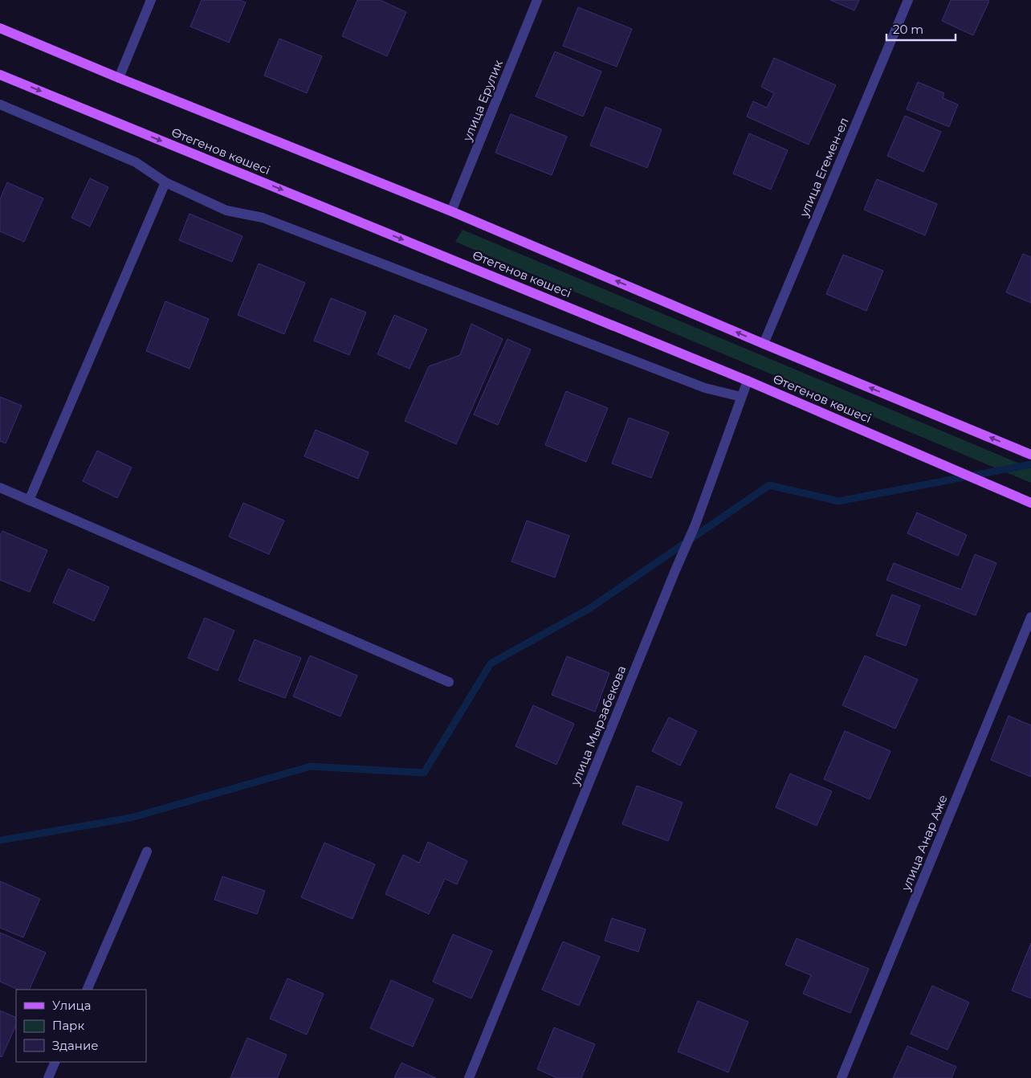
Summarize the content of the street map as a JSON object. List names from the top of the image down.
{
  "streets": {
    "main road": ["Өтегенов көшесі"],
    "street": [
      "улица Ерулик",
      "улица Егемен-ел",
      "улица Мырзабекова",
      "улица Анар Аже"
    ]
  },
  "crossings": [
    ["Өтегенов көшесі", "улица Мырзабекова"]
  ],
  "legend": ["Улица", "Парк", "Здание"],
  "scale_bar": "20 m"
}
